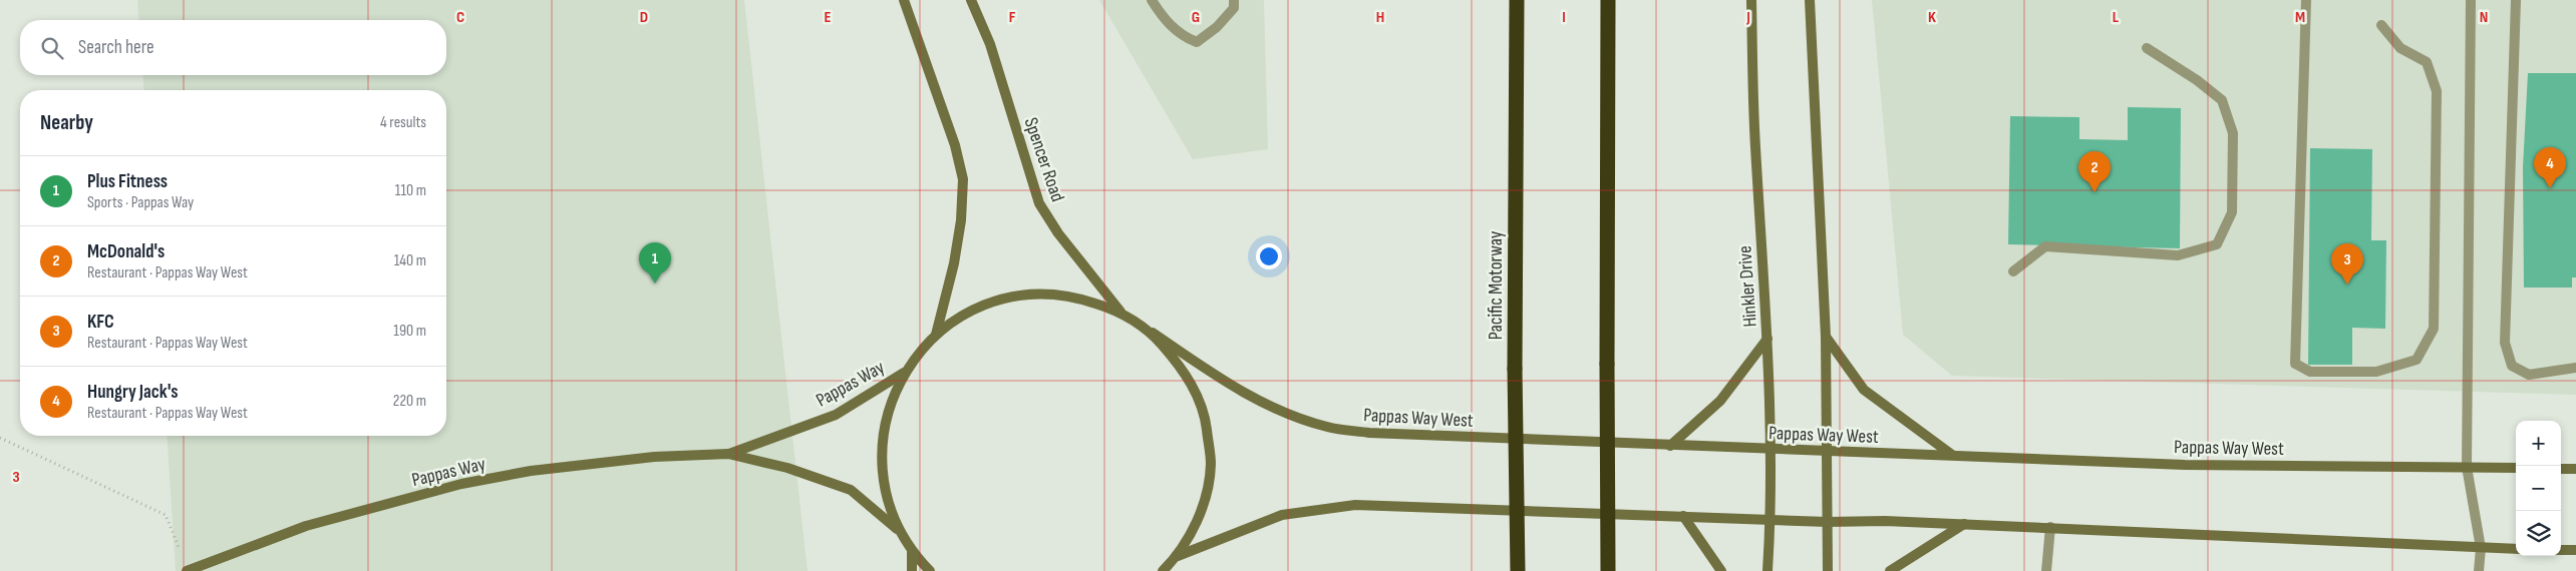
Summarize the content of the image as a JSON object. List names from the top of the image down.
{
  "streets": {
    "highway": ["Pacific Motorway"],
    "street": [
      "Spencer Road",
      "Hinkler Drive",
      "Pappas Way",
      "Pappas Way West"
    ]
  },
  "crossings": [
    ["Spencer Road", "Pappas Way West"],
    ["Hinkler Drive", "Pappas Way West"]
  ],
  "page": {
    "search": "Search here",
    "heading": ["Nearby", "4 results"],
    "pins": [
      "4",
      "2",
      "1",
      "3"
    ],
    "list": [
      {
        "mark": "1",
        "name": "Plus Fitness",
        "note": "Sports · Pappas Way",
        "value": "110 m"
      },
      {
        "mark": "2",
        "name": "McDonald's",
        "note": "Restaurant · Pappas Way West",
        "value": "140 m"
      },
      {
        "mark": "3",
        "name": "KFC",
        "note": "Restaurant · Pappas Way West",
        "value": "190 m"
      },
      {
        "mark": "4",
        "name": "Hungry Jack's",
        "note": "Restaurant · Pappas Way West",
        "value": "220 m"
      }
    ],
    "map_buttons": ["+", "−"]
  },
  "grid": {
    "columns": [
      "C",
      "D",
      "E",
      "F",
      "G",
      "H",
      "I",
      "J",
      "K",
      "L",
      "M",
      "N"
    ],
    "rows": ["3"]
  }
}
